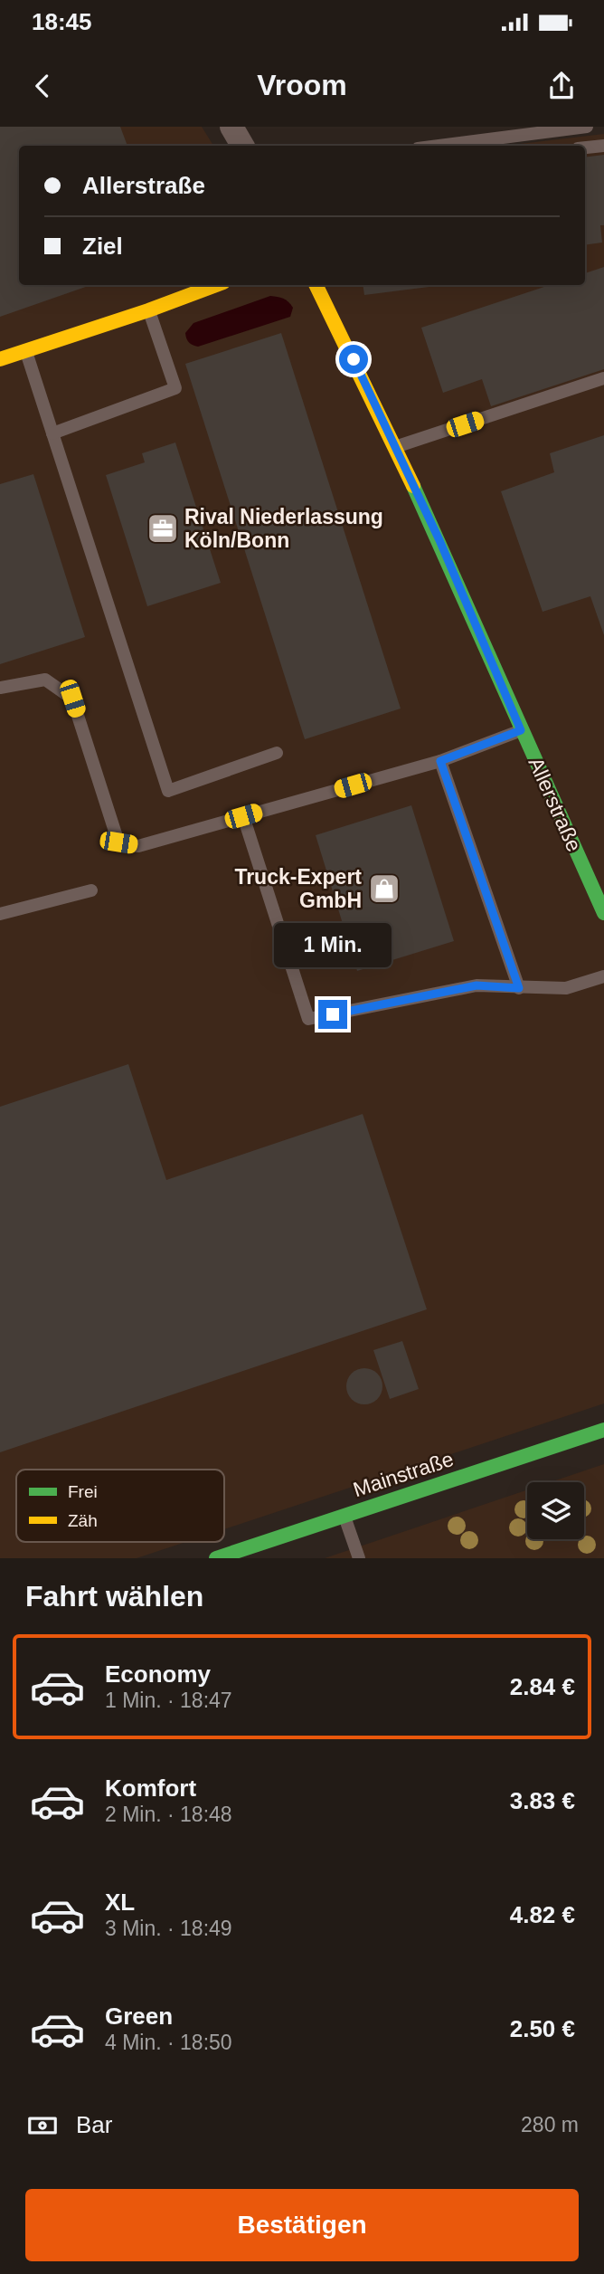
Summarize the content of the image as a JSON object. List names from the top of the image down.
{
  "streets": {
    "street": ["Allerstraße", "Mainstraße"]
  },
  "places": {
    "office": ["Rival Niederlassung Köln/Bonn"],
    "shop": ["Truck-Expert GmbH"]
  },
  "legend": ["Frei", "Zäh"],
  "page": {
    "status": "18:45",
    "header": "Vroom",
    "banner": ["Allerstraße", "Ziel"],
    "bubble": "1 Min.",
    "heading": "Fahrt wählen",
    "list": [
      {
        "name": "Economy",
        "note": "1 Min. · 18:47",
        "value": "2.84 €"
      },
      {
        "name": "Komfort",
        "note": "2 Min. · 18:48",
        "value": "3.83 €"
      },
      {
        "name": "XL",
        "note": "3 Min. · 18:49",
        "value": "4.82 €"
      },
      {
        "name": "Green",
        "note": "4 Min. · 18:50",
        "value": "2.50 €"
      }
    ],
    "pay": ["Bar", "280 m"],
    "buttons": "Bestätigen"
  }
}
